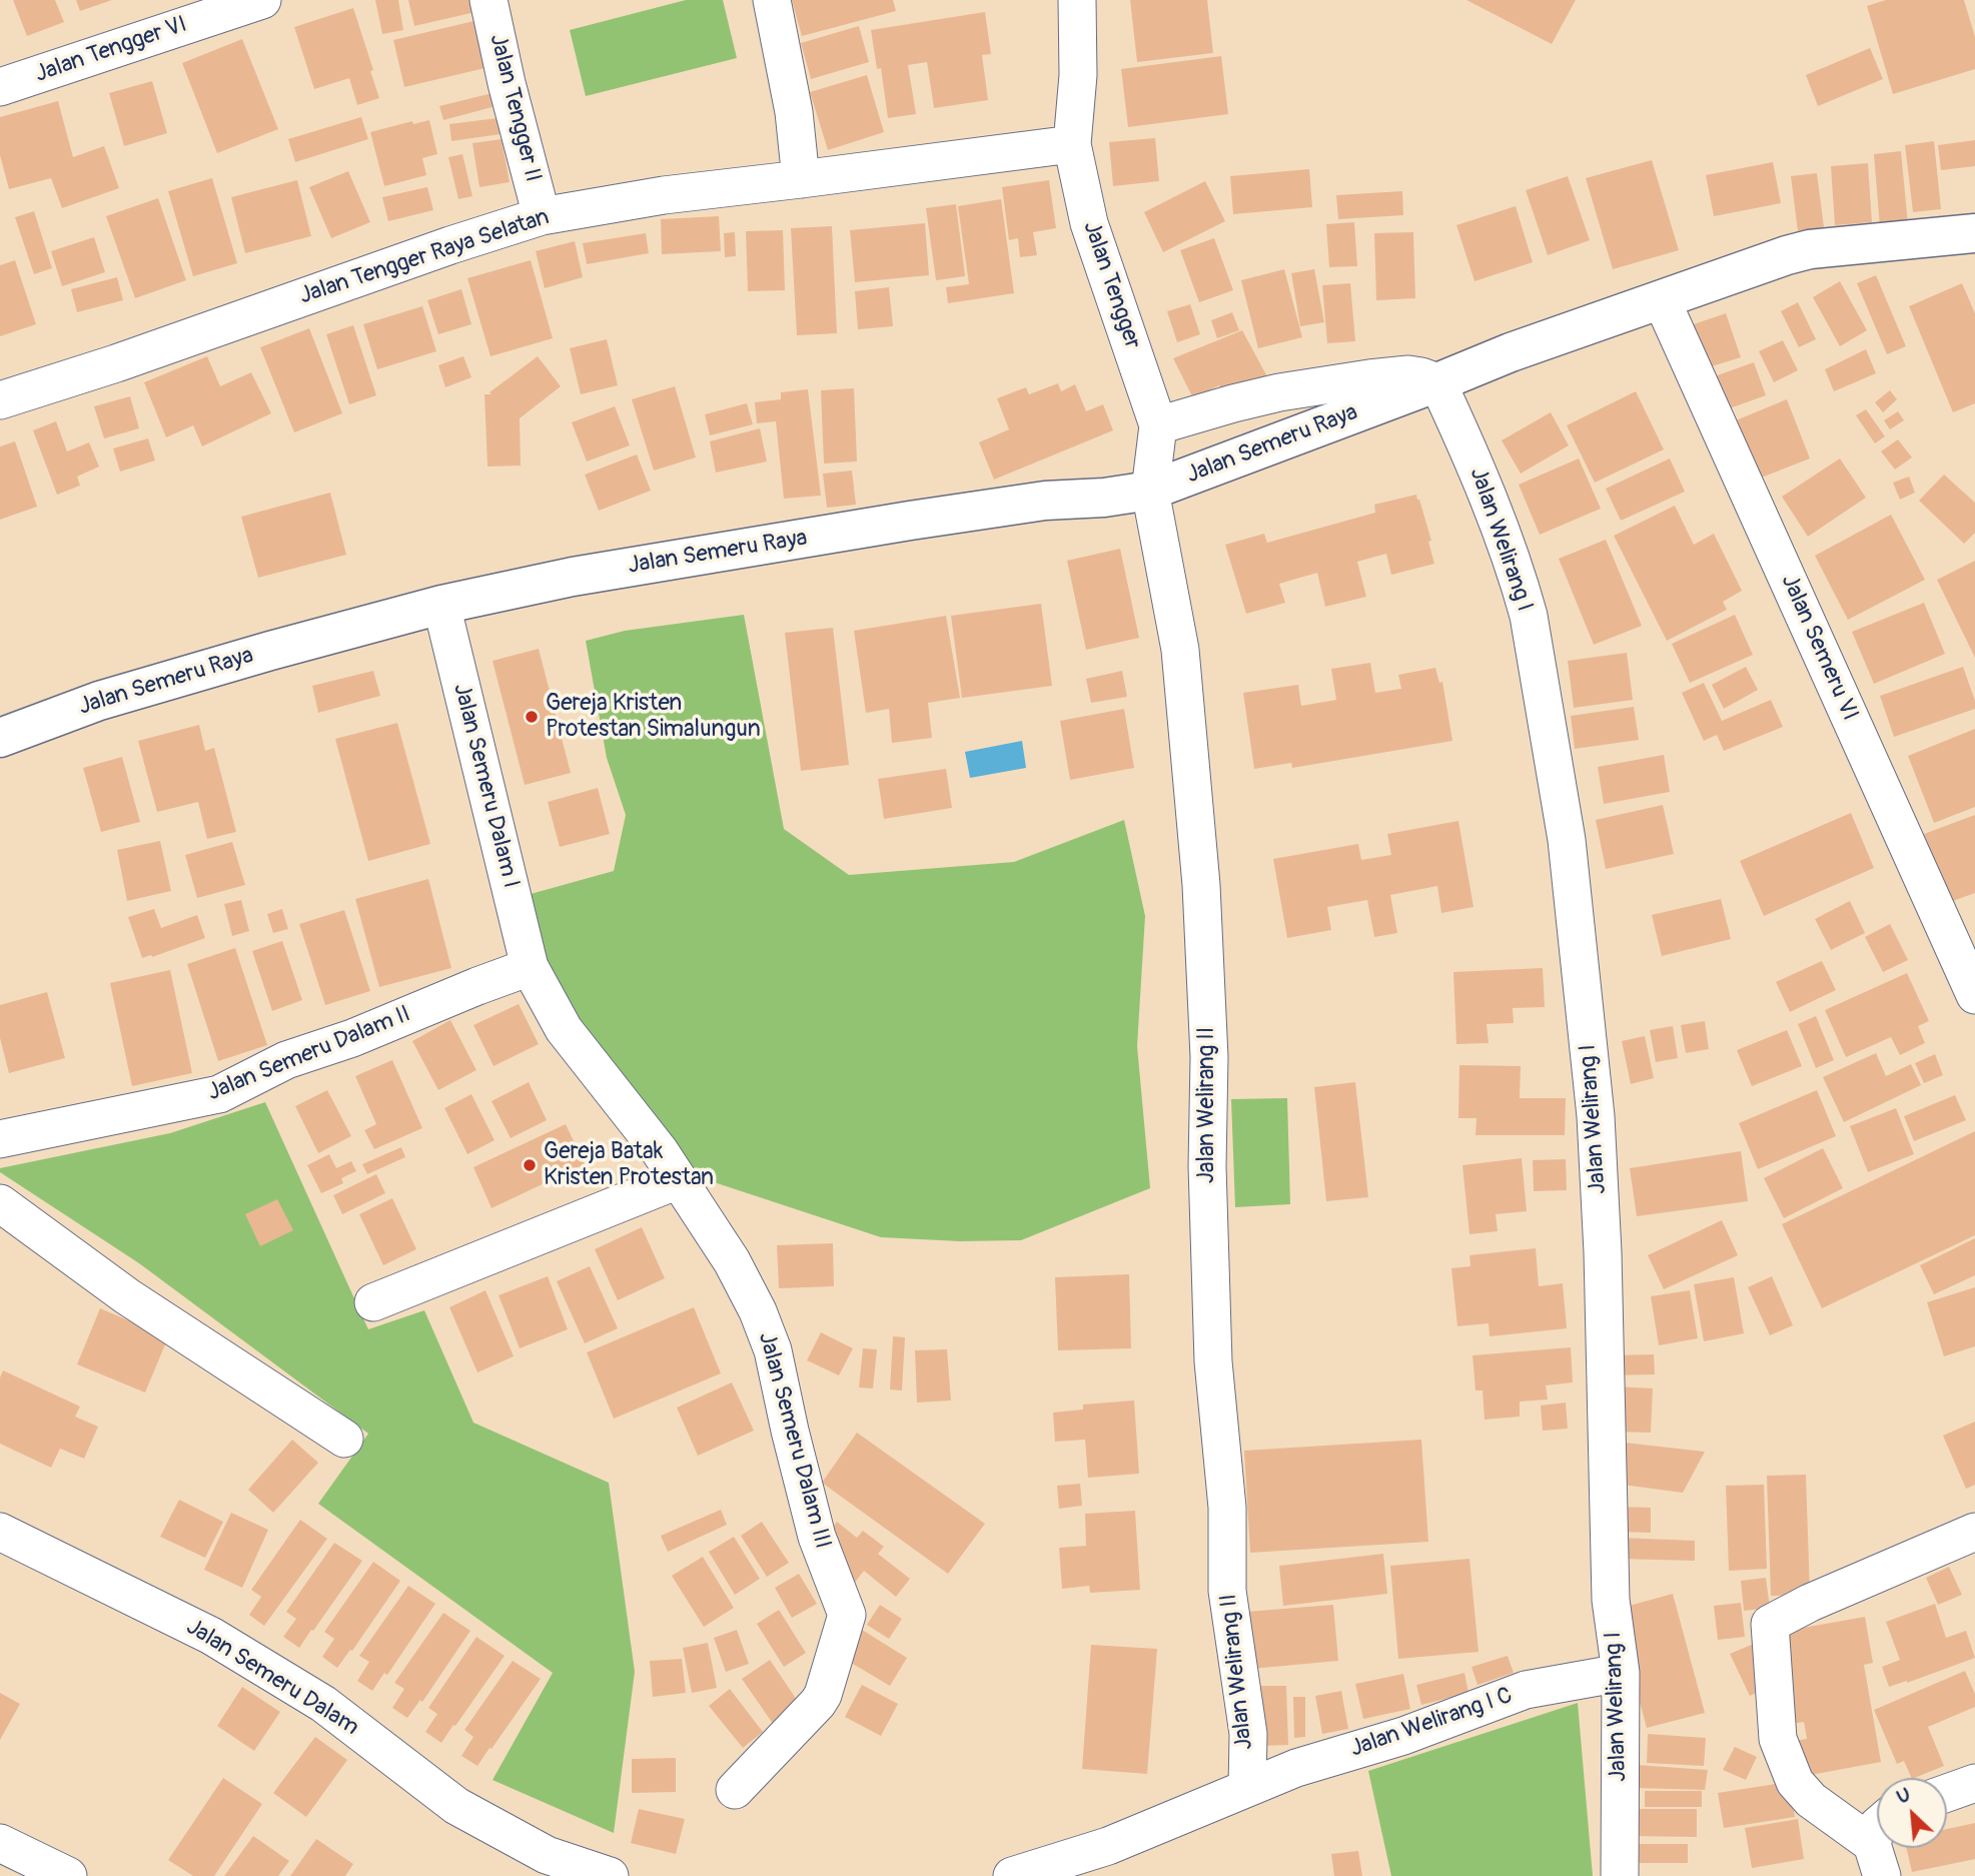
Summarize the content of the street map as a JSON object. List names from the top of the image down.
{
  "streets": {
    "street": [
      "Jalan Tengger VI",
      "Jalan Tengger II",
      "Jalan Tengger Raya Selatan",
      "Jalan Tengger",
      "Jalan Semeru Raya",
      "Jalan Welirang I",
      "Jalan Semeru VI",
      "Jalan Semeru Dalam I",
      "Jalan Semeru Dalam II",
      "Jalan Welirang II",
      "Jalan Semeru Dalam III",
      "Jalan Semeru Dalam",
      "Jalan Welirang I C"
    ]
  },
  "crossings": [
    ["Jalan Tengger II", "Jalan Tengger Raya Selatan"],
    ["Jalan Tengger Raya Selatan", "Jalan Tengger"],
    ["Jalan Tengger", "Jalan Semeru Raya"],
    ["Jalan Tengger", "Jalan Welirang II"],
    ["Jalan Semeru Raya", "Jalan Welirang I"],
    ["Jalan Semeru Raya", "Jalan Semeru VI"],
    ["Jalan Semeru Raya", "Jalan Semeru Dalam I"],
    ["Jalan Semeru Raya", "Jalan Welirang II"],
    ["Jalan Welirang I", "Jalan Welirang I C"],
    ["Jalan Semeru Dalam I", "Jalan Semeru Dalam II"],
    ["Jalan Semeru Dalam I", "Jalan Semeru Dalam III"],
    ["Jalan Semeru Dalam II", "Jalan Semeru Dalam III"],
    ["Jalan Welirang II", "Jalan Welirang I C"]
  ],
  "places": ["Gereja Kristen Protestan Simalungun", "Gereja Batak Kristen Protestan"],
  "north": "top left"
}
